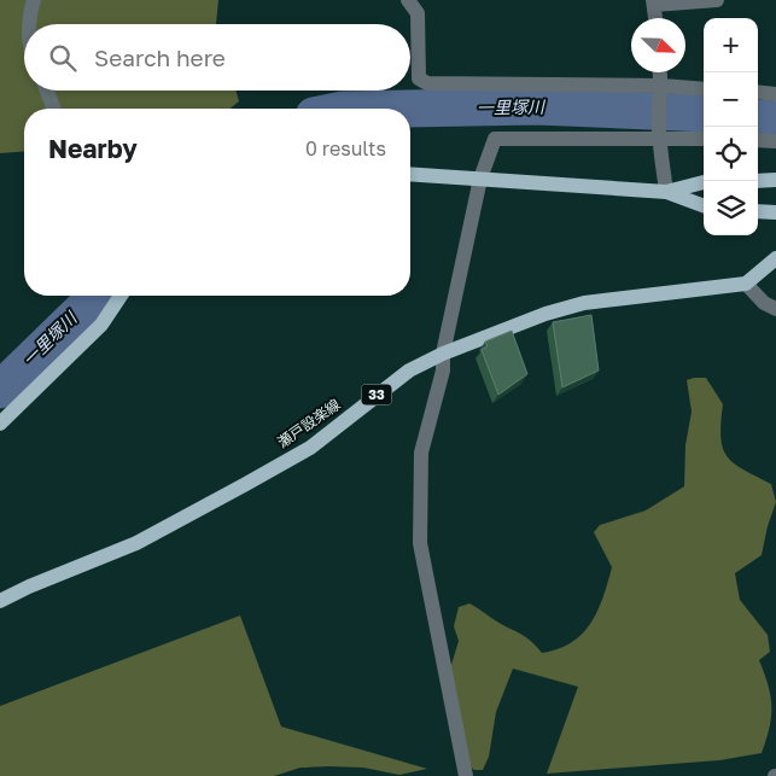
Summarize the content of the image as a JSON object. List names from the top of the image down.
{
  "streets": {
    "main road": ["33", "瀬戸設楽線"]
  },
  "water": ["一里塚川"],
  "north": "bottom right",
  "page": {
    "map_buttons": ["+", "−"],
    "search": "Search here",
    "heading": ["Nearby", "0 results"]
  }
}
